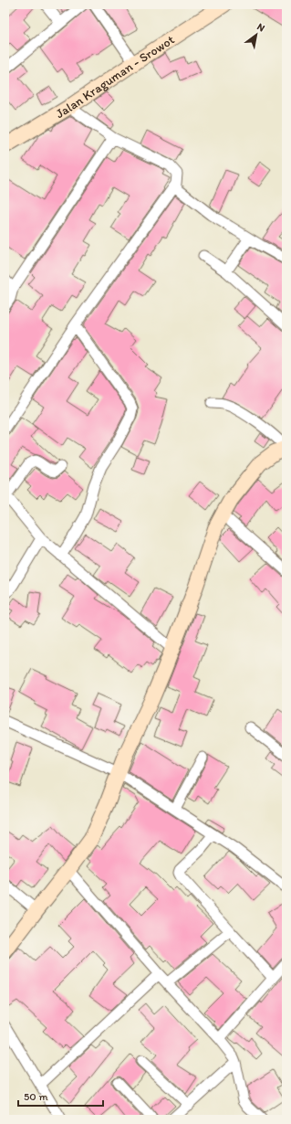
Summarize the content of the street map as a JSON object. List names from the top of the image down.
{
  "streets": {
    "street": ["Jalan Kraguman - Srowot"]
  },
  "scale_bar": "50 m",
  "north": "top right"
}
